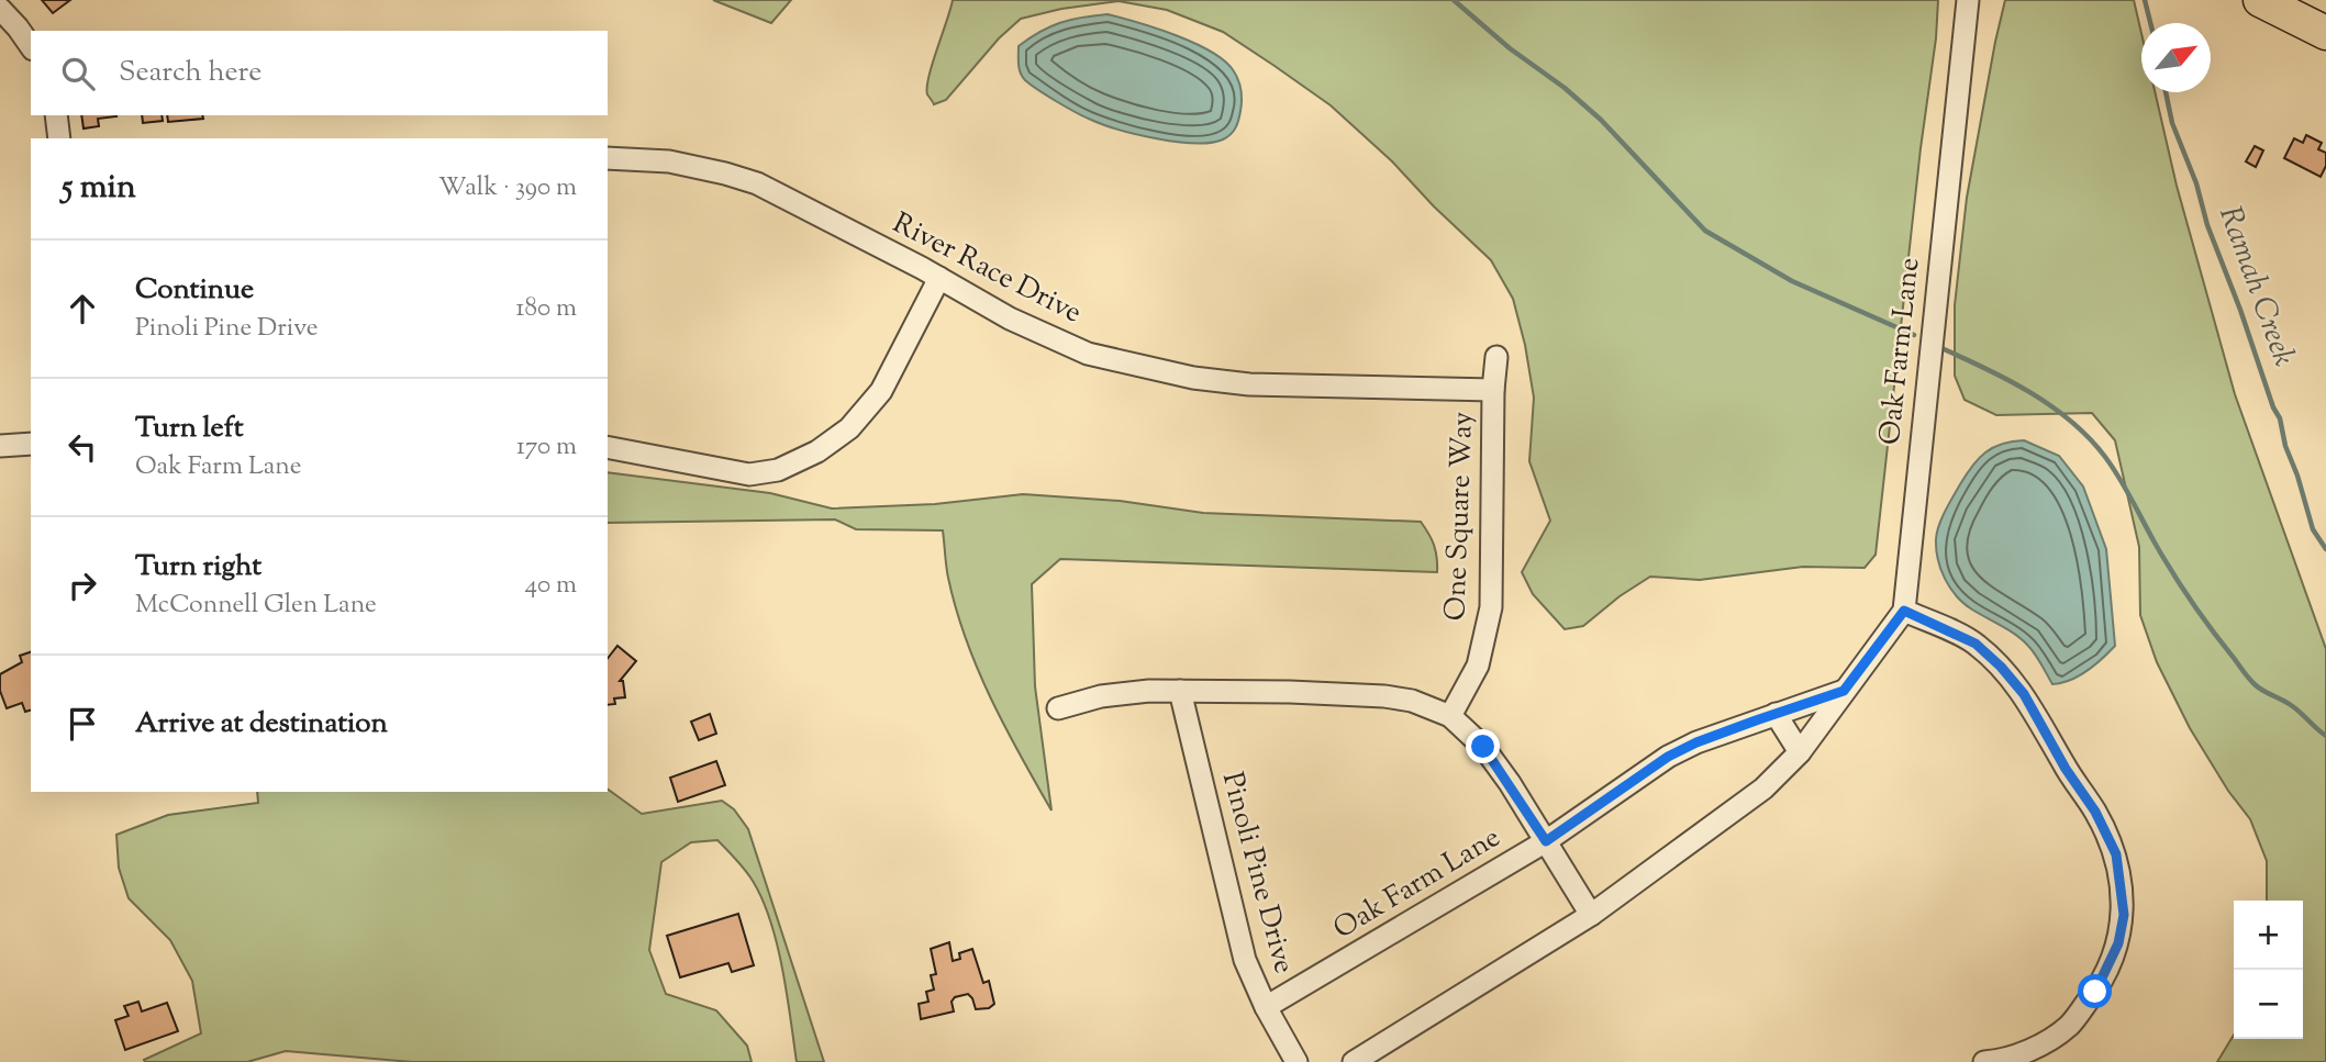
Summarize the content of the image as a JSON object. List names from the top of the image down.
{
  "streets": {
    "street": [
      "River Race Drive",
      "Oak Farm Lane",
      "One Square Way",
      "Pinoli Pine Drive"
    ]
  },
  "crossings": [
    ["River Race Drive", "One Square Way"],
    ["Oak Farm Lane", "Pinoli Pine Drive"]
  ],
  "water": ["Ramah Creek"],
  "north": "top right",
  "page": {
    "search": "Search here",
    "heading": ["5 min", "Walk · 390 m"],
    "list": [
      ["Continue", "Pinoli Pine Drive", "180 m"],
      ["Turn left", "Oak Farm Lane", "170 m"],
      ["Turn right", "McConnell Glen Lane", "40 m"],
      "Arrive at destination"
    ],
    "map_buttons": ["+", "−"]
  }
}
